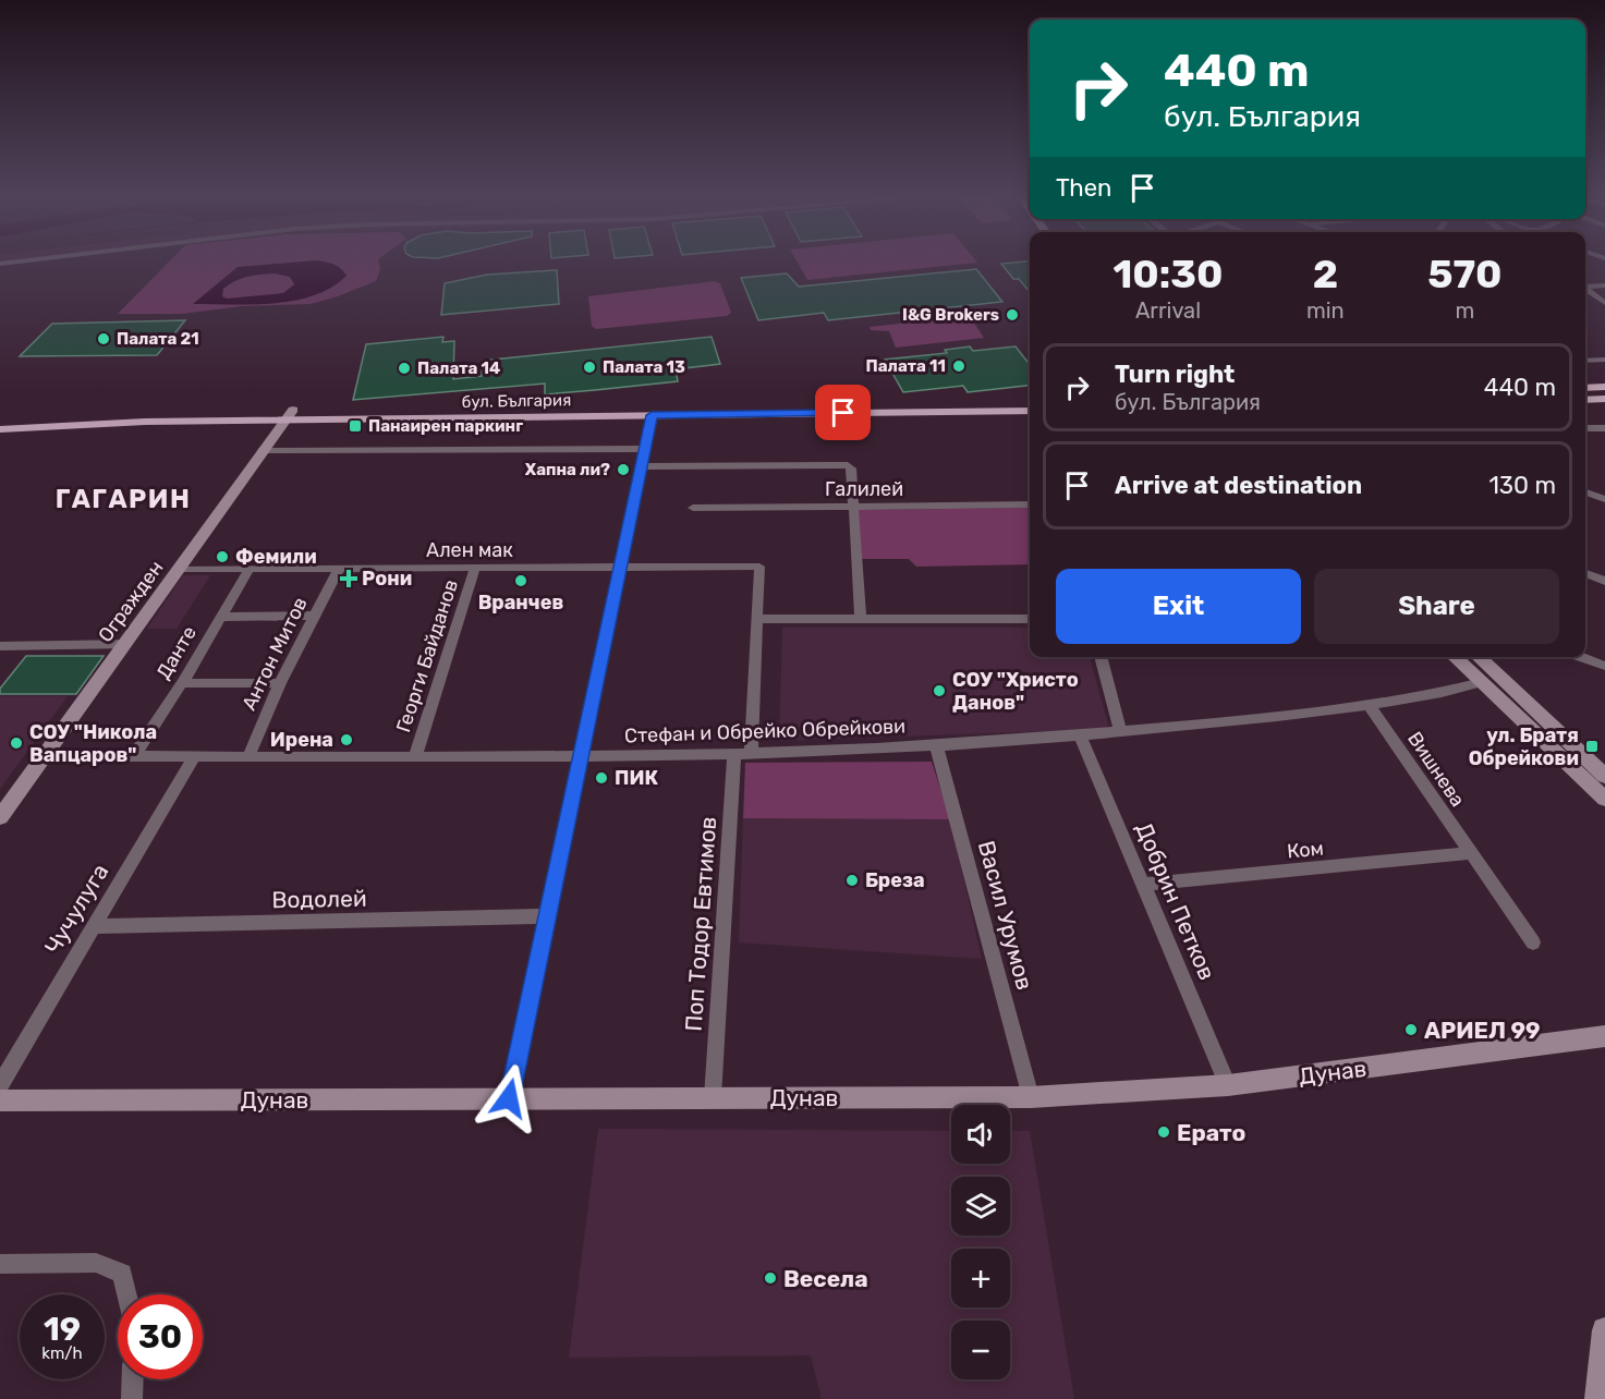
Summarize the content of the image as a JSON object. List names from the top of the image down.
{
  "streets": {
    "main road": ["бул. България"],
    "street": [
      "Галилей",
      "Ален мак",
      "Огражден",
      "Данте",
      "Антон Митов",
      "Георги Байданов",
      "Стефан и Обрейко Обрейкови",
      "Вишнева",
      "Ком",
      "Водолей",
      "Добрин Петков",
      "Чучулуга",
      "Васил Урумов",
      "Поп Тодор Евтимов",
      "Дунав"
    ]
  },
  "crossings": [
    ["бул. България", "Огражден"],
    ["Ален мак", "Огражден"],
    ["Ален мак", "Данте"],
    ["Ален мак", "Антон Митов"],
    ["Ален мак", "Георги Байданов"],
    ["Огражден", "Стефан и Обрейко Обрейкови"],
    ["Данте", "Стефан и Обрейко Обрейкови"],
    ["Антон Митов", "Стефан и Обрейко Обрейкови"],
    ["Георги Байданов", "Стефан и Обрейко Обрейкови"],
    ["Стефан и Обрейко Обрейкови", "Вишнева"],
    ["Стефан и Обрейко Обрейкови", "Добрин Петков"],
    ["Стефан и Обрейко Обрейкови", "Чучулуга"],
    ["Стефан и Обрейко Обрейкови", "Васил Урумов"],
    ["Стефан и Обрейко Обрейкови", "Поп Тодор Евтимов"],
    ["Вишнева", "Ком"],
    ["Ком", "Добрин Петков"],
    ["Водолей", "Чучулуга"],
    ["Добрин Петков", "Дунав"],
    ["Васил Урумов", "Дунав"],
    ["Поп Тодор Евтимов", "Дунав"]
  ],
  "districts": ["ГАГАРИН"],
  "places": {
    "other": [
      "I&G Brokers",
      "Палата 21",
      "Палата 11",
      "Палата 13",
      "Палата 14",
      "Хапна ли?",
      "Фемили",
      "Вранчев",
      "СОУ \"Христо Данов\"",
      "Ирена",
      "СОУ \"Никола Вапцаров\"",
      "ПИК",
      "Бреза",
      "АРИЕЛ 99",
      "Ерато",
      "Весела"
    ],
    "transit": ["Панаирен паркинг", "ул. Братя Обрейкови"],
    "health": ["Рони"]
  },
  "page": {
    "turn": ["440 m", "бул. България"],
    "then": "Then",
    "eta": [
      "10:30",
      "Arrival",
      "2",
      "min",
      "570",
      "m"
    ],
    "list": [
      {
        "name": "Turn right",
        "note": "бул. България",
        "value": "440 m"
      },
      {
        "name": "Arrive at destination",
        "value": "130 m"
      }
    ],
    "buttons": ["Exit", "Share"],
    "map_buttons": ["+", "−"],
    "speed": "19 km/h",
    "limit": "30"
  }
}
